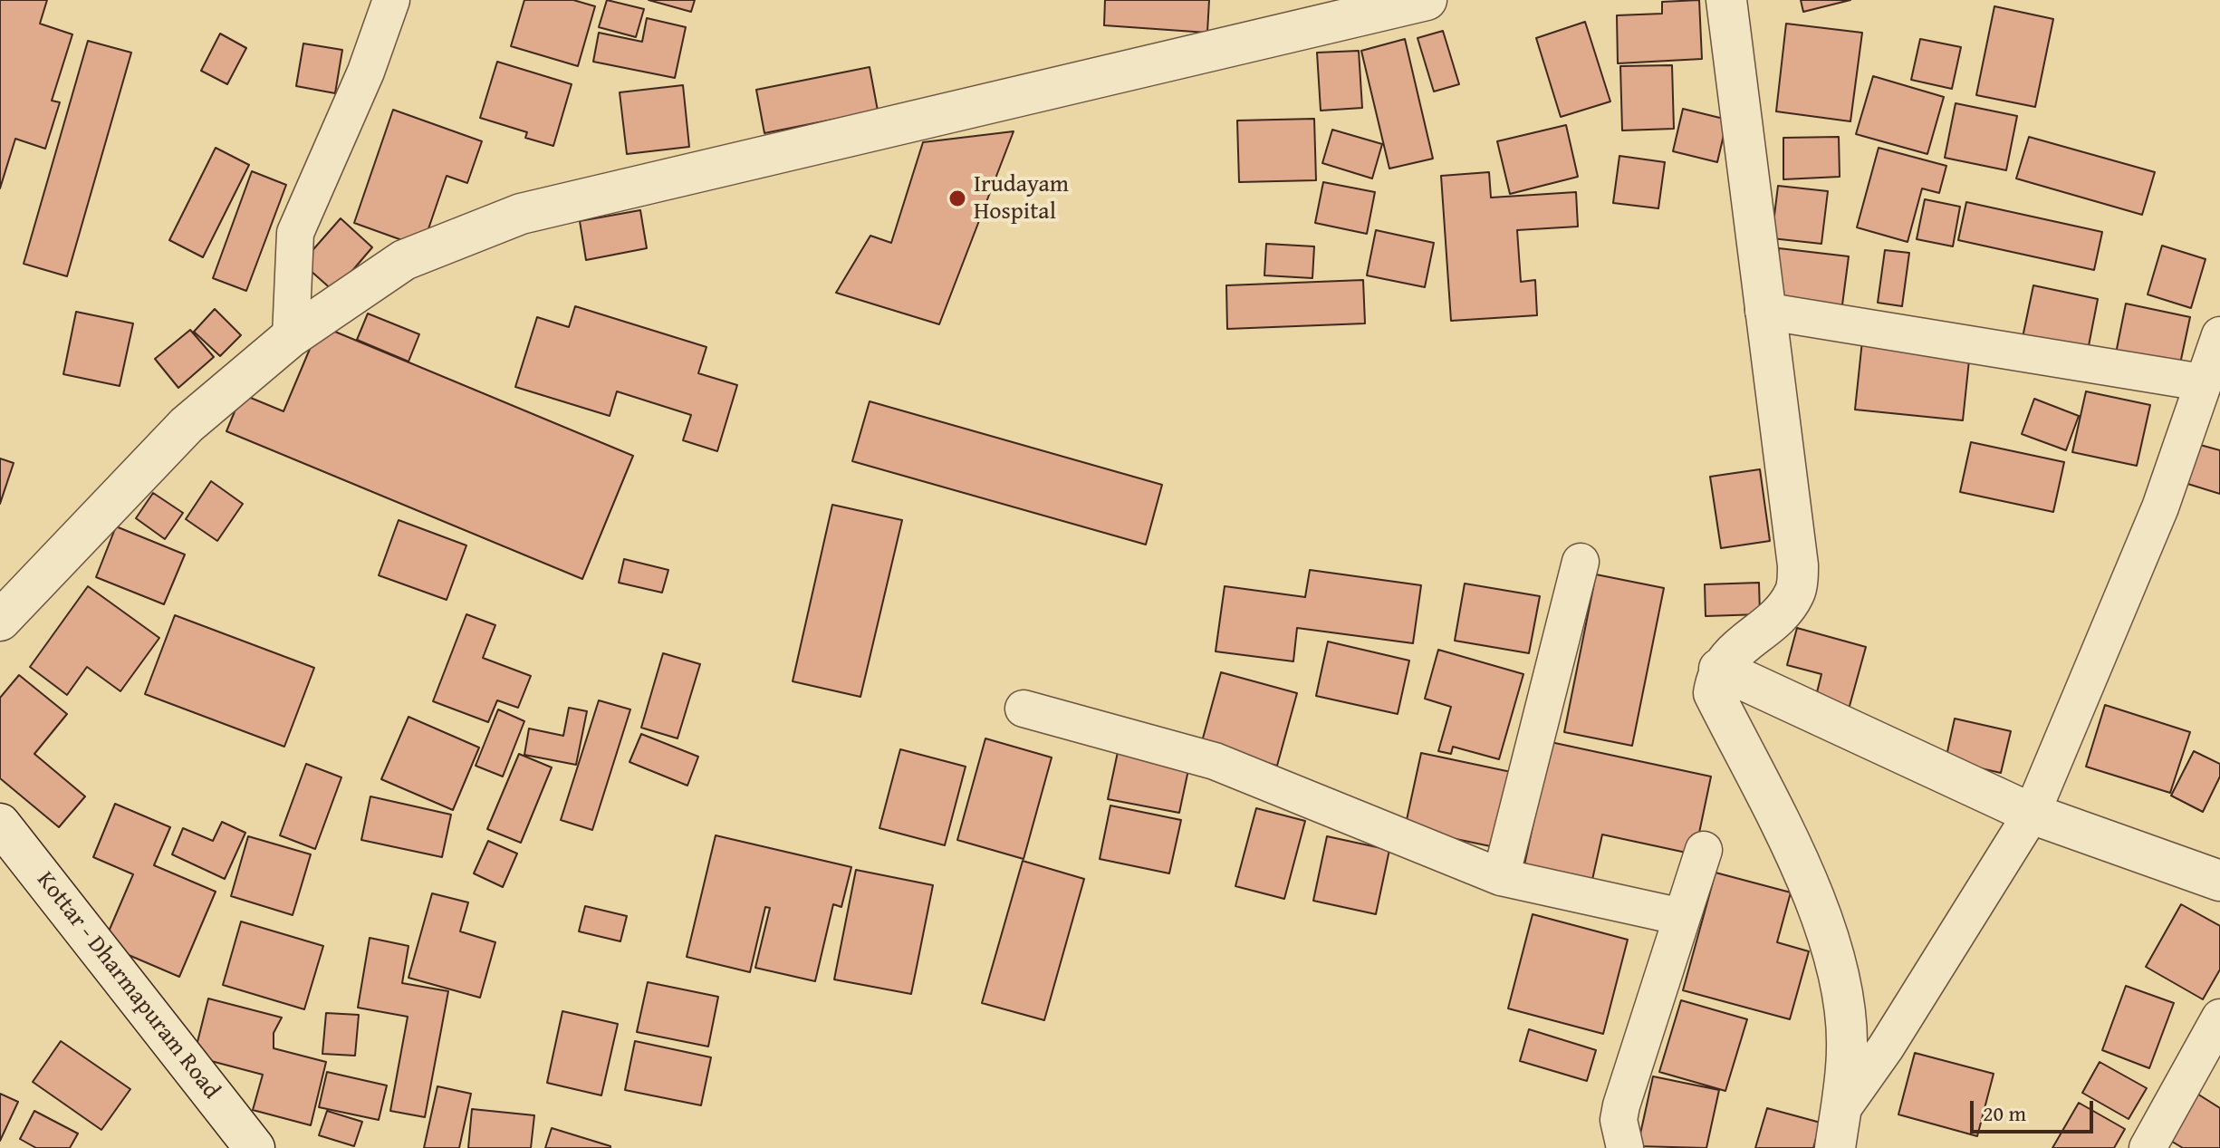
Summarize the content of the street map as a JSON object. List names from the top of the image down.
{
  "streets": {
    "street": ["Kottar - Dharmapuram Road"]
  },
  "places": ["Irudayam Hospital"],
  "scale_bar": "20 m"
}
